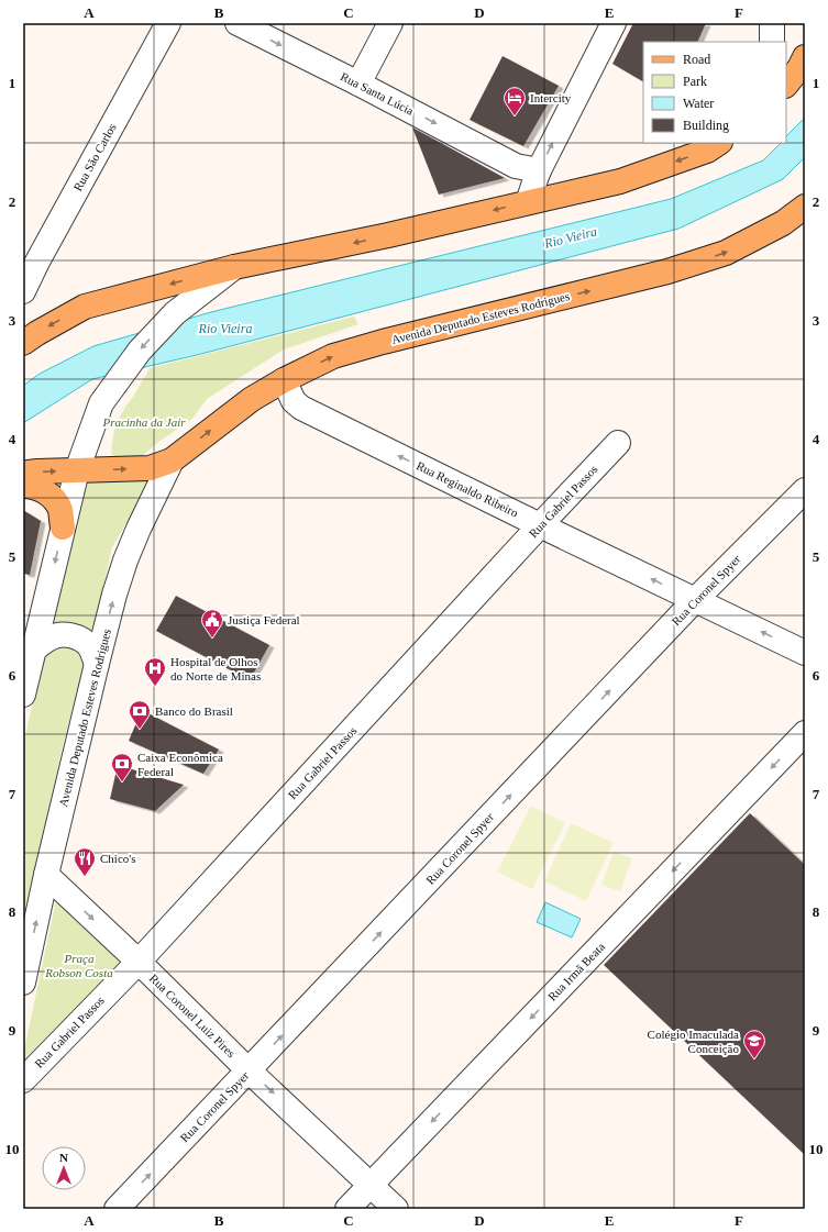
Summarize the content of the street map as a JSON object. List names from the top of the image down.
{
  "streets": {
    "main road": ["Avenida Deputado Esteves Rodrigues"],
    "street": [
      "Rua Santa Lúcia",
      "Rua São Carlos",
      "Rua Reginaldo Ribeiro",
      "Rua Gabriel Passos",
      "Rua Coronel Spyer",
      "Rua Irmã Beata",
      "Rua Coronel Luiz Pires"
    ]
  },
  "crossings": [
    ["Avenida Deputado Esteves Rodrigues", "Rua Reginaldo Ribeiro"],
    ["Avenida Deputado Esteves Rodrigues", "Rua Coronel Luiz Pires"],
    ["Rua Reginaldo Ribeiro", "Rua Gabriel Passos"],
    ["Rua Reginaldo Ribeiro", "Rua Coronel Spyer"],
    ["Rua Gabriel Passos", "Rua Coronel Luiz Pires"],
    ["Rua Coronel Spyer", "Rua Coronel Luiz Pires"],
    ["Rua Irmã Beata", "Rua Coronel Luiz Pires"]
  ],
  "one_way": [
    "Rua Santa Lúcia",
    "Rua Reginaldo Ribeiro",
    "Rua Coronel Spyer",
    "Rua Irmã Beata",
    "Rua Coronel Luiz Pires"
  ],
  "water": ["Rio Vieira"],
  "parks": ["Pracinha da Jair", "Praça Robson Costa"],
  "places": {
    "hotel": ["Intercity"],
    "public building": ["Justiça Federal"],
    "hospital": ["Hospital de Olhos do Norte de Minas"],
    "bank": ["Banco do Brasil", "Caixa Econômica Federal"],
    "restaurant": ["Chico's"],
    "school or university": ["Colégio Imaculada Conceição"]
  },
  "legend": [
    "Road",
    "Park",
    "Water",
    "Building"
  ],
  "north": "top",
  "grid": {
    "columns": [
      "A",
      "B",
      "C",
      "D",
      "E",
      "F"
    ],
    "rows": [
      "1",
      "2",
      "3",
      "4",
      "5",
      "6",
      "7",
      "8",
      "9",
      "10"
    ]
  }
}
